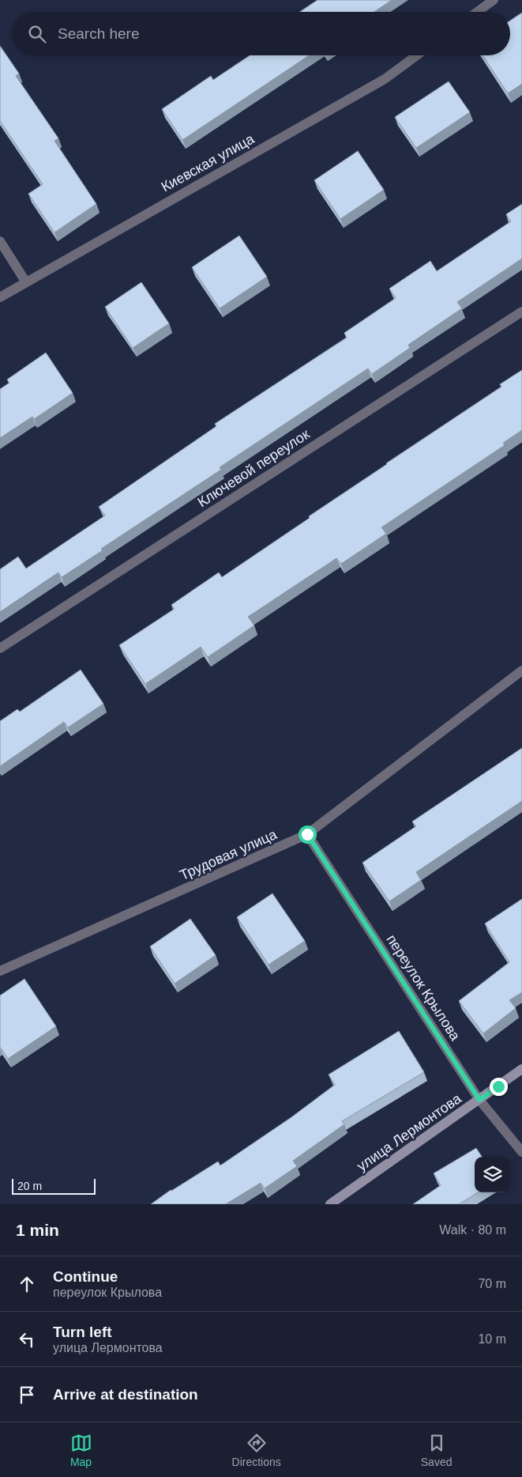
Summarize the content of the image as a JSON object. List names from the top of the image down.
{
  "streets": {
    "street": [
      "Киевская улица",
      "Ключевой переулок",
      "Трудовая улица",
      "переулок Крылова",
      "улица Лермонтова"
    ]
  },
  "crossings": [
    ["Трудовая улица", "переулок Крылова"],
    ["переулок Крылова", "улица Лермонтова"]
  ],
  "scale_bar": "20 m",
  "page": {
    "search": "Search here",
    "scale": "20 m",
    "heading": ["1 min", "Walk · 80 m"],
    "list": [
      ["Continue", "переулок Крылова", "70 m"],
      ["Turn left", "улица Лермонтова", "10 m"],
      "Arrive at destination"
    ],
    "nav": ["Map", "Directions", "Saved"]
  }
}
